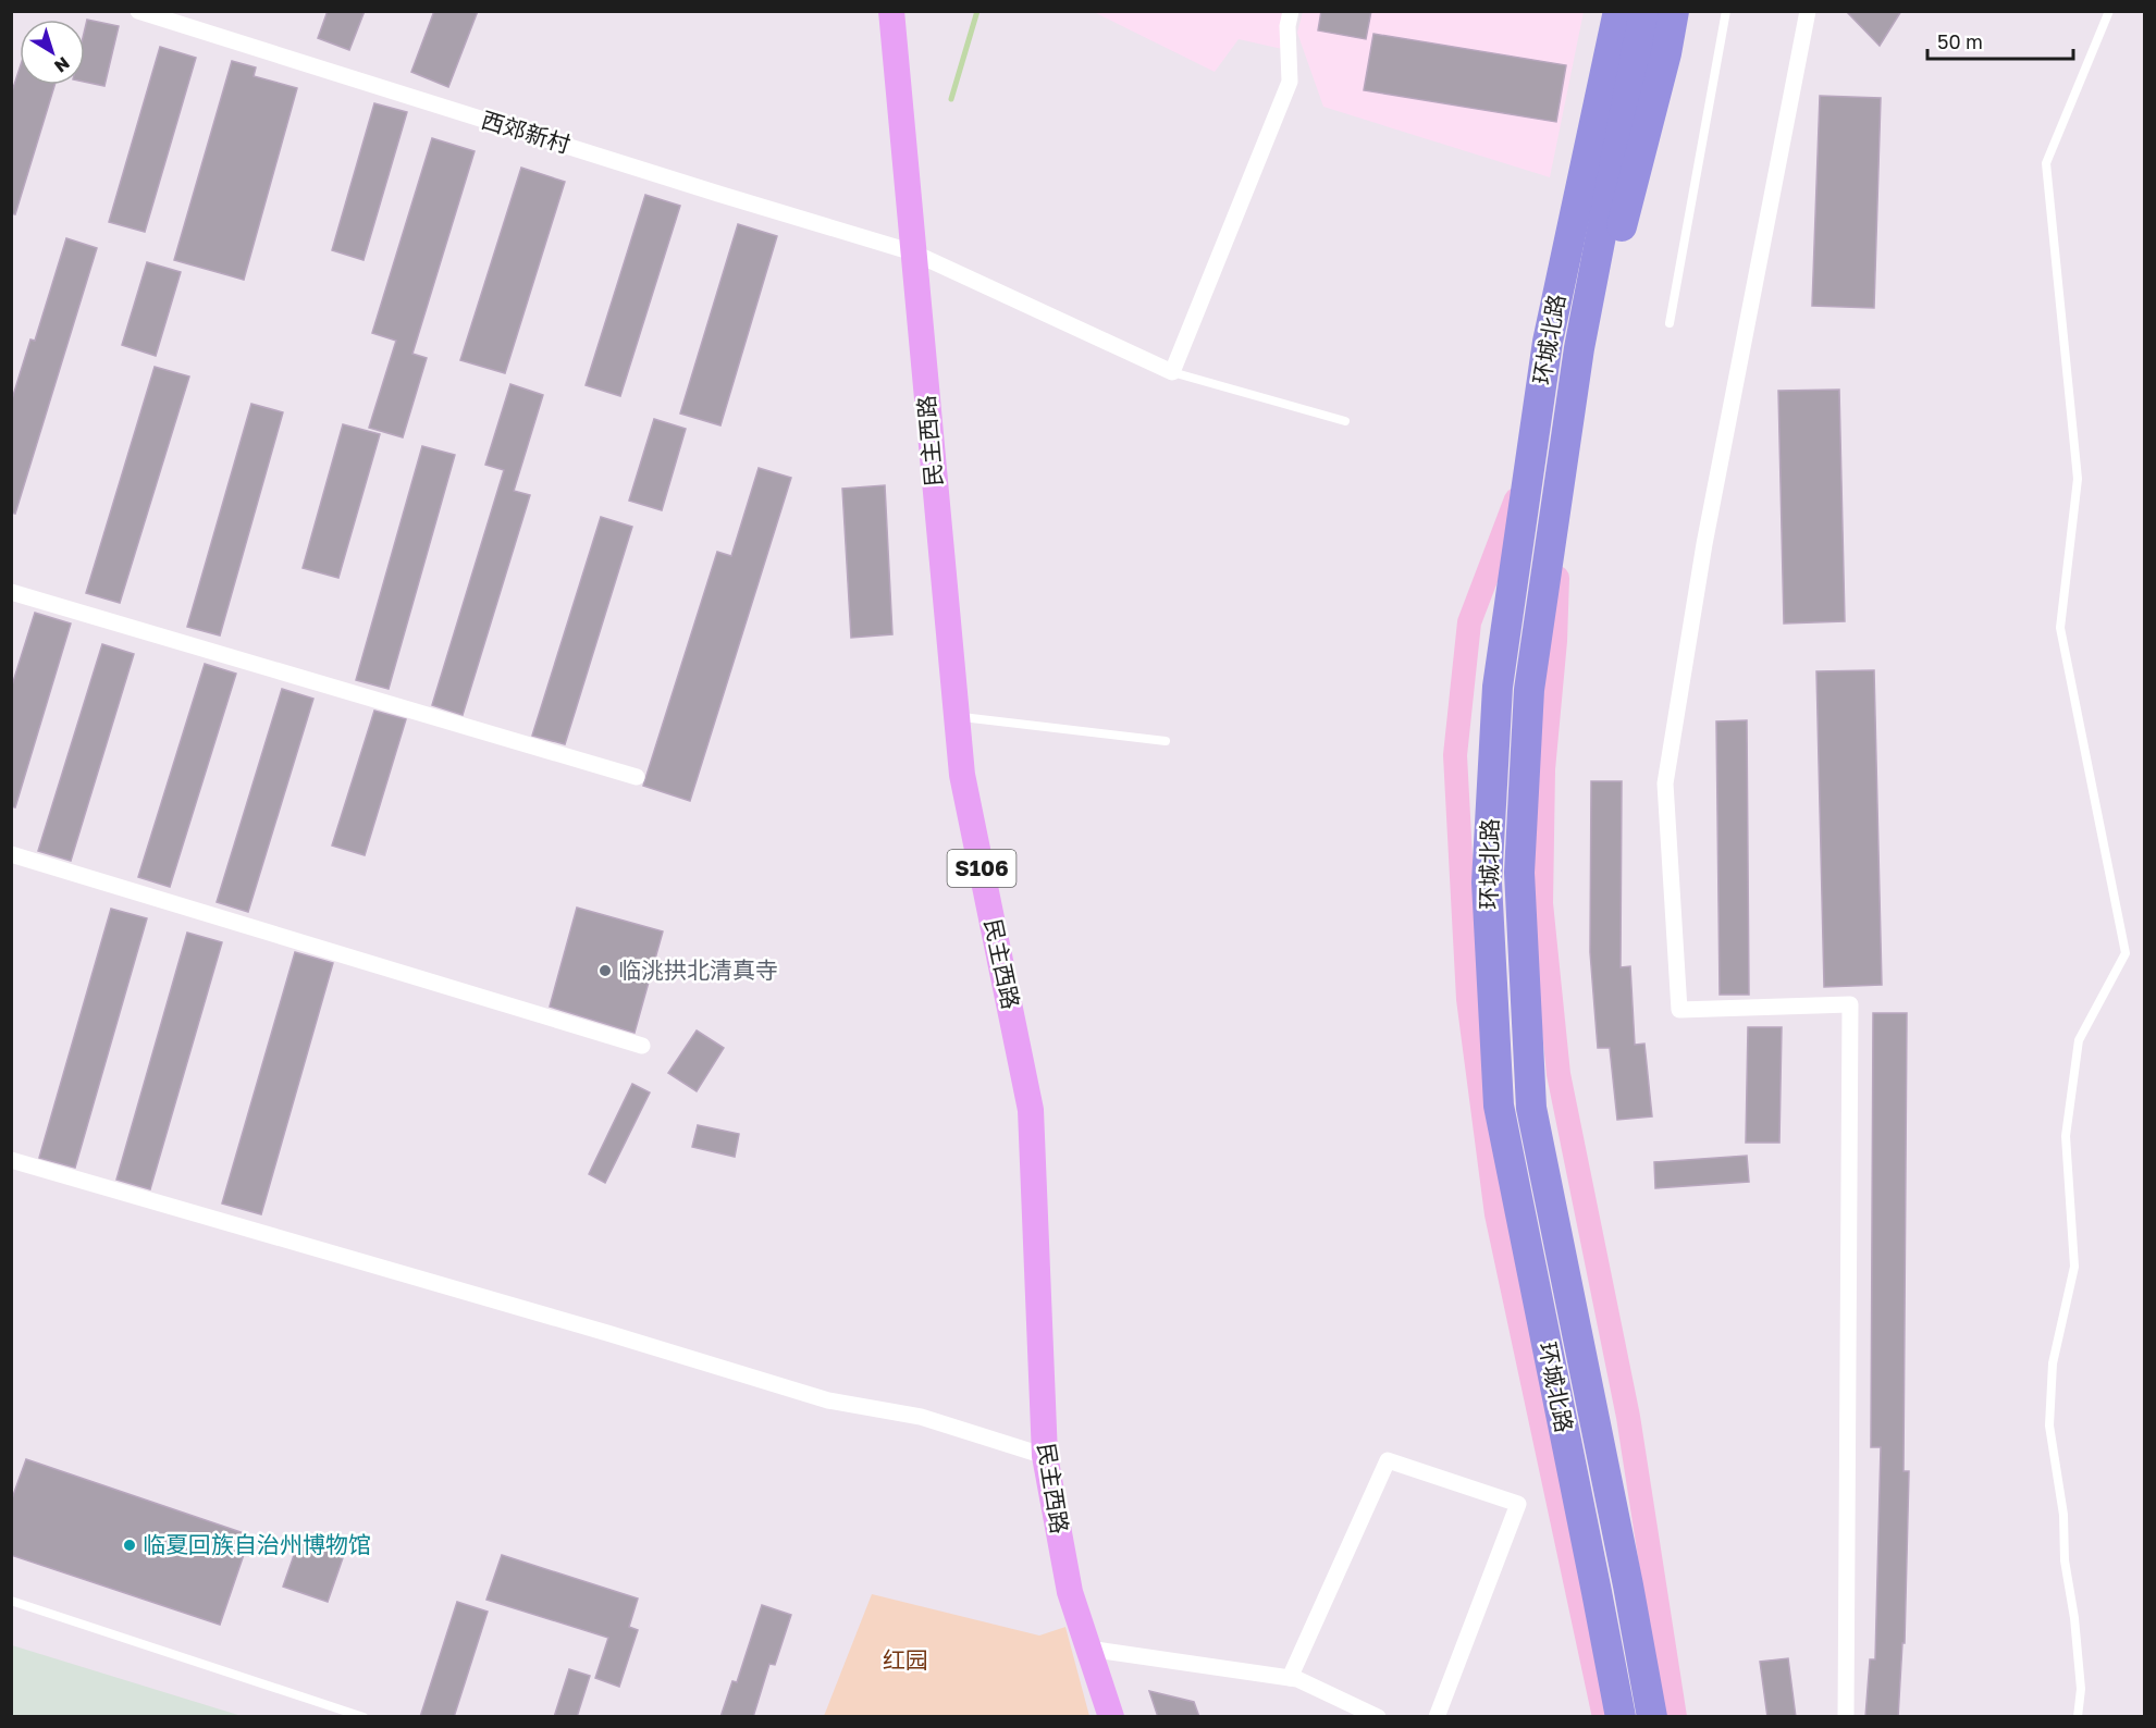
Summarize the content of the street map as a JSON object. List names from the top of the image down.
{
  "streets": {
    "highway": ["环城北路"],
    "main road": ["民主西路", "S106"],
    "street": ["西郊新村"]
  },
  "crossings": [
    ["西郊新村", "民主西路"]
  ],
  "parks": ["红园"],
  "places": ["临洮拱北清真寺", "临夏回族自治州博物馆"],
  "scale_bar": "50 m",
  "north": "bottom right"
}
